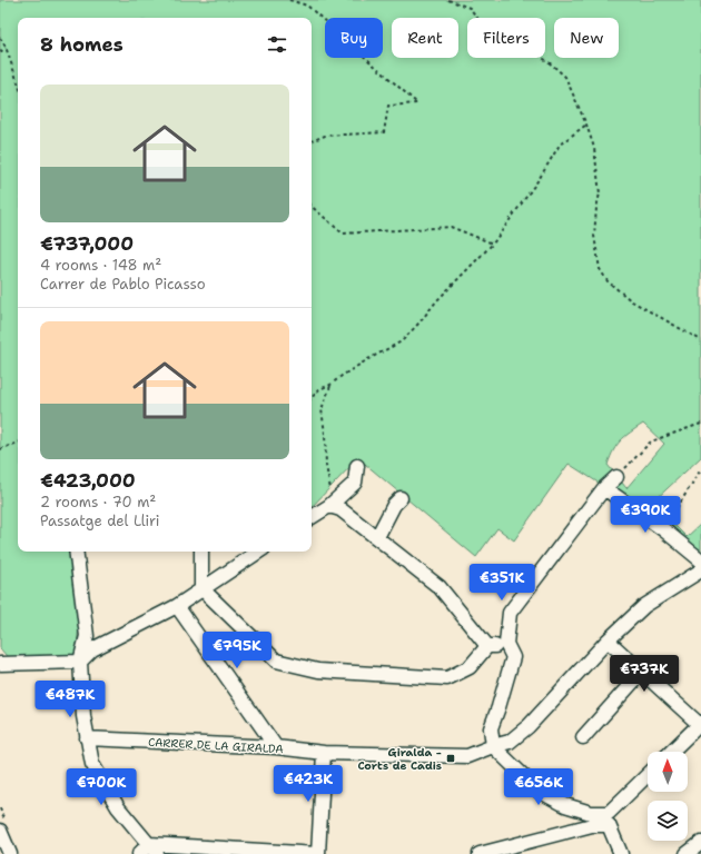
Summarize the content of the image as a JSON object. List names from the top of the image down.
{
  "streets": {
    "street": ["CARRER DE LA GIRALDA"]
  },
  "places": {
    "transit": ["Giralda - Corts de Cadis"]
  },
  "north": "top",
  "page": {
    "chip": [
      "Buy",
      "Rent",
      "Filters",
      "New"
    ],
    "heading": "8 homes",
    "list": [
      {
        "name": "€737,000",
        "note": "4 rooms · 148 m² · Carrer de Pablo Picasso"
      },
      {
        "name": "€423,000",
        "note": "2 rooms · 70 m² · Passatge del Lliri"
      }
    ],
    "price": [
      "€390K",
      "€351K",
      "€795K",
      "€737K",
      "€487K",
      "€423K",
      "€700K",
      "€656K"
    ]
  }
}
